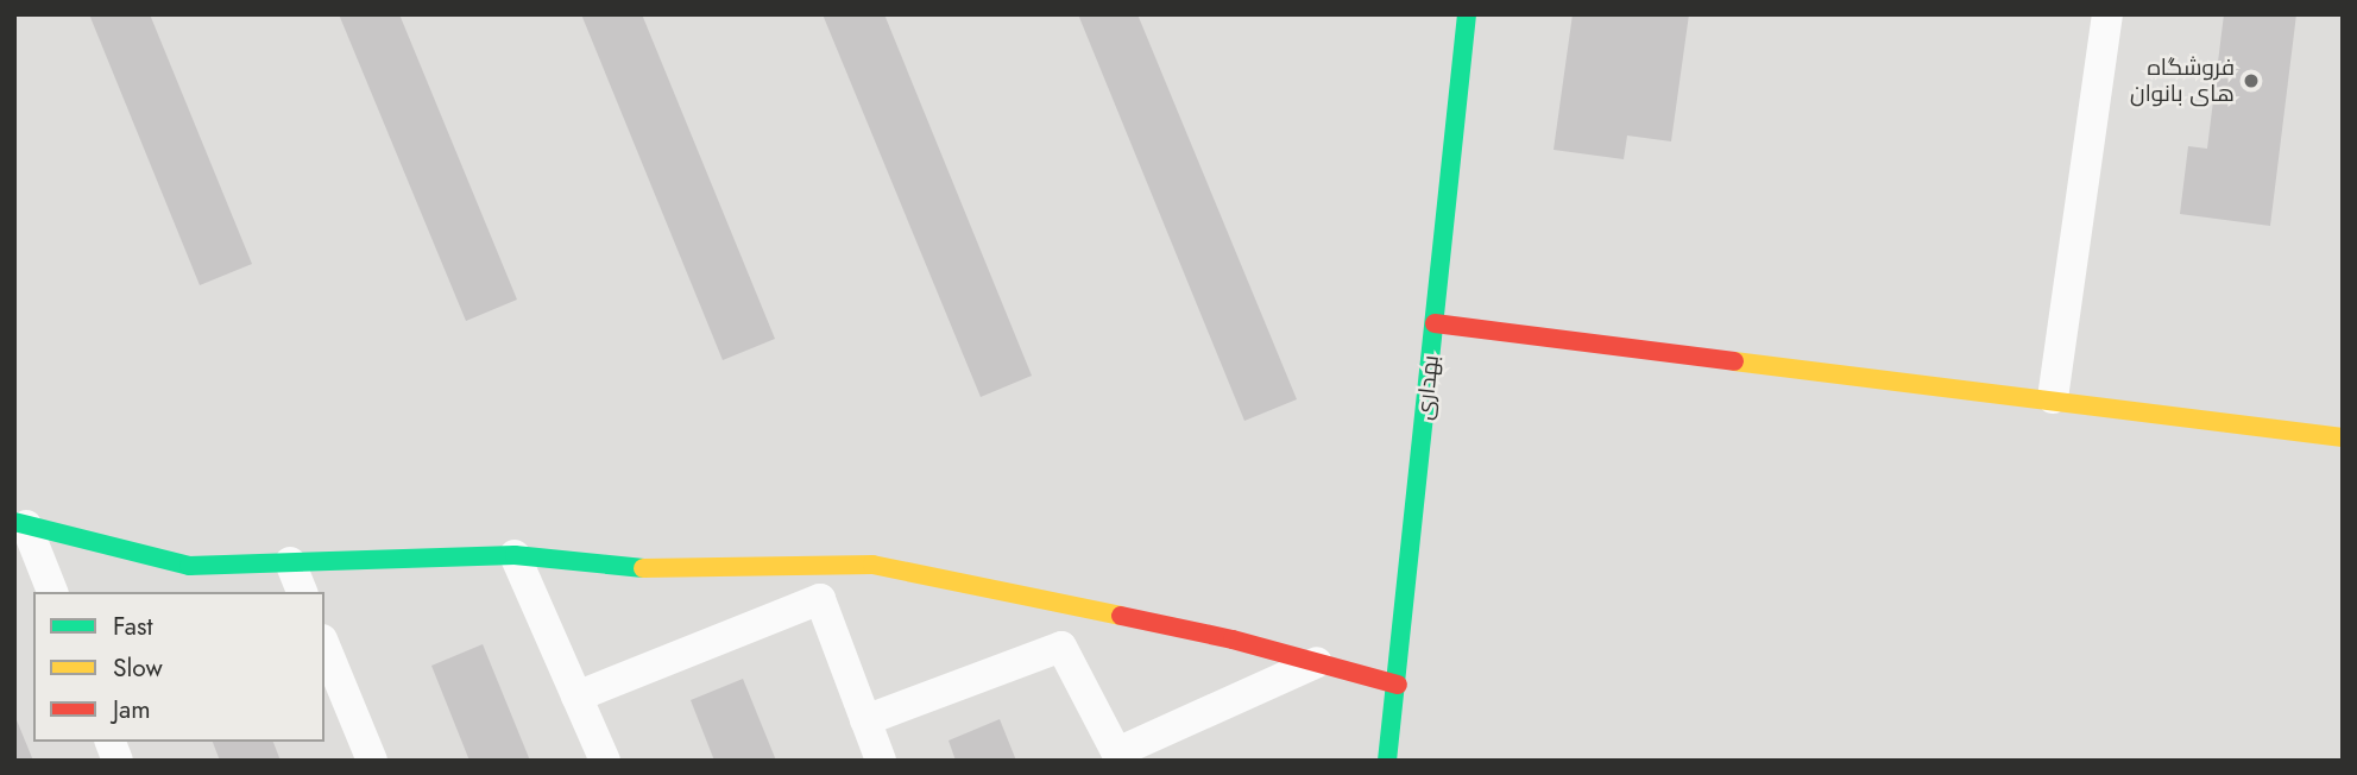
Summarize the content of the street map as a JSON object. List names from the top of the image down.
{
  "streets": {
    "street": ["بهداری"]
  },
  "places": ["فروشگاه های بانوان"],
  "legend": ["Fast", "Slow", "Jam"]
}
